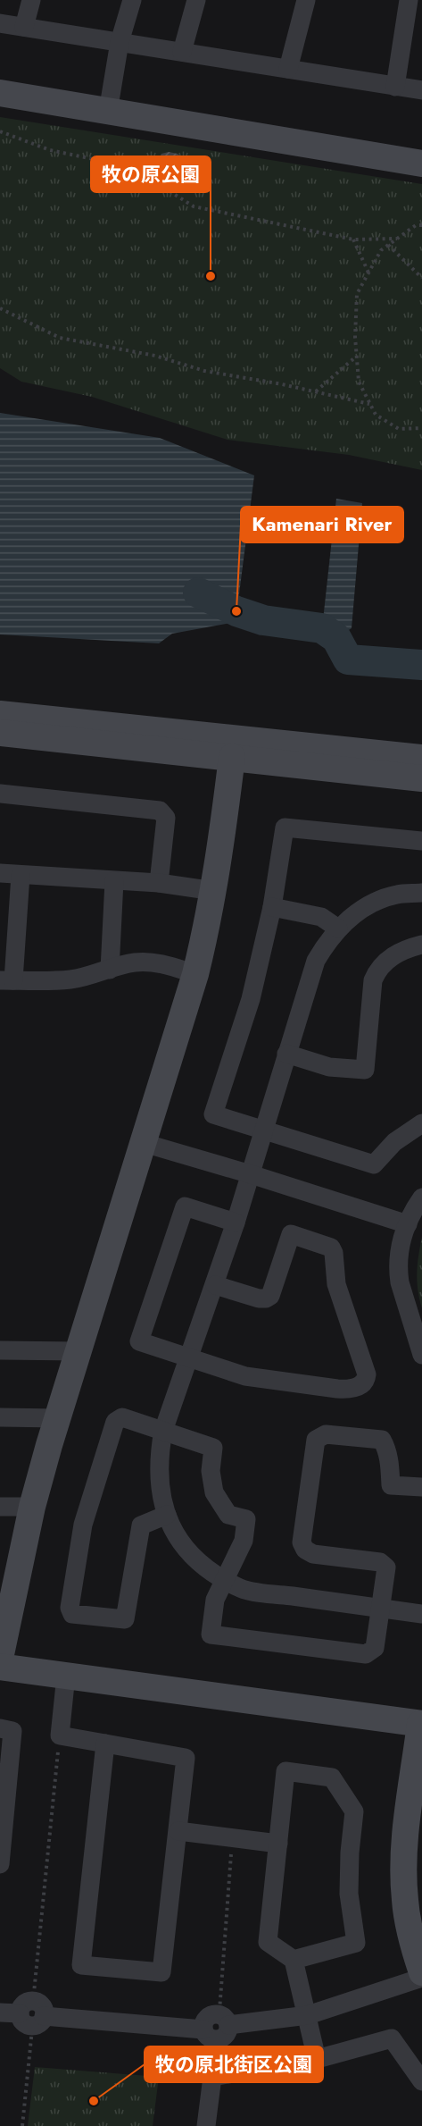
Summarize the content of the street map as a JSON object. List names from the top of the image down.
{
  "places": ["牧の原公園", "Kamenari River", "牧の原北街区公園"]
}
